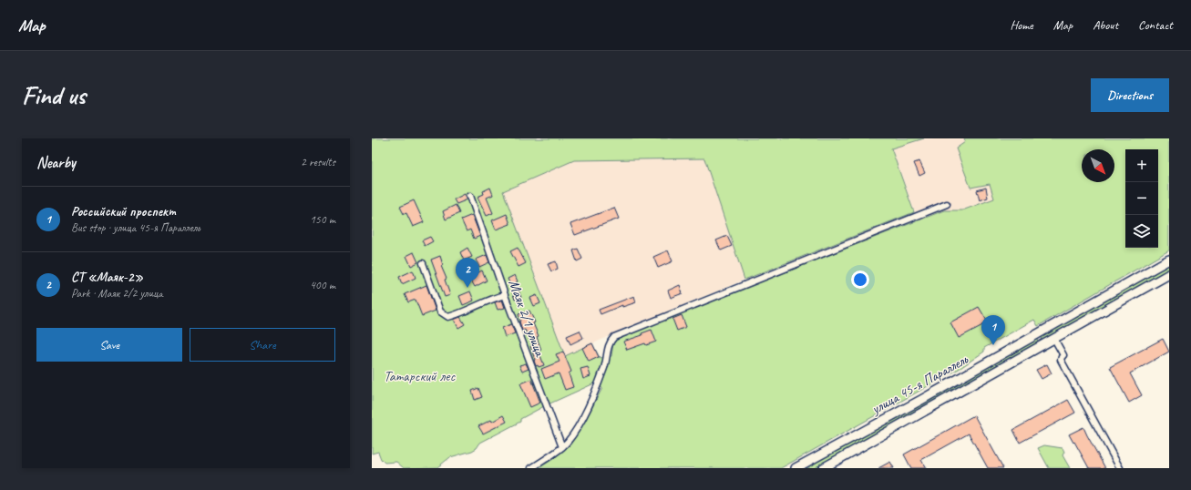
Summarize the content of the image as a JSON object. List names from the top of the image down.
{
  "streets": {
    "main road": ["улица 45-я Параллель"],
    "street": ["Маяк 2/1 улица"]
  },
  "parks": ["Татарский лес"],
  "north": "bottom right",
  "page": {
    "header": "Map",
    "nav": [
      "Home",
      "Map",
      "About",
      "Contact"
    ],
    "buttons": [
      "Directions",
      ["Save", "Share"]
    ],
    "title": "Find us",
    "heading": ["Nearby", "2 results"],
    "map_buttons": ["+", "−"],
    "list": [
      {
        "mark": "1",
        "name": "Российский проспект",
        "note": "Bus stop · улица 45-я Параллель",
        "value": "150 m"
      },
      {
        "mark": "2",
        "name": "СТ «Маяк-2»",
        "note": "Park · Маяк 2/2 улица",
        "value": "400 m"
      }
    ],
    "pins": ["2", "1"]
  }
}
